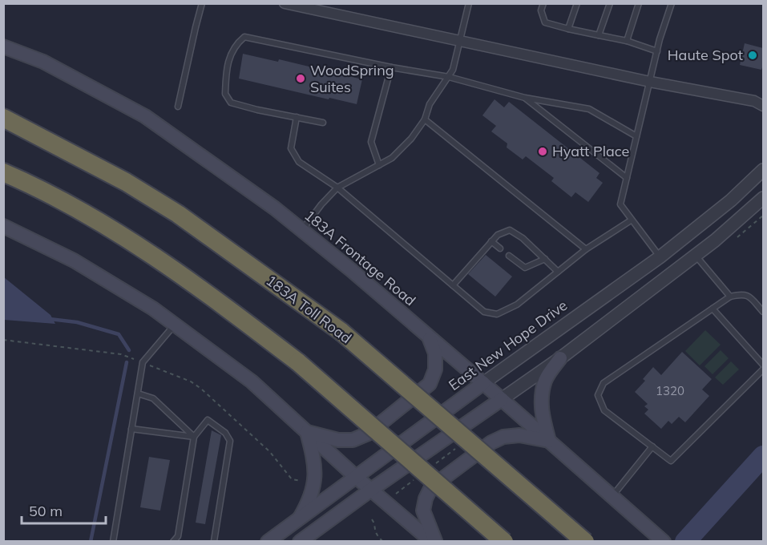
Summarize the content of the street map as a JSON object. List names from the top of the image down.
{
  "streets": {
    "highway": ["183A Toll Road"],
    "main road": ["183A Frontage Road", "East New Hope Drive"]
  },
  "crossings": [
    ["183A Frontage Road", "East New Hope Drive"]
  ],
  "places": ["Haute Spot", "WoodSpring Suites", "Hyatt Place"],
  "house_numbers": ["1320"],
  "scale_bar": "50 m"
}
